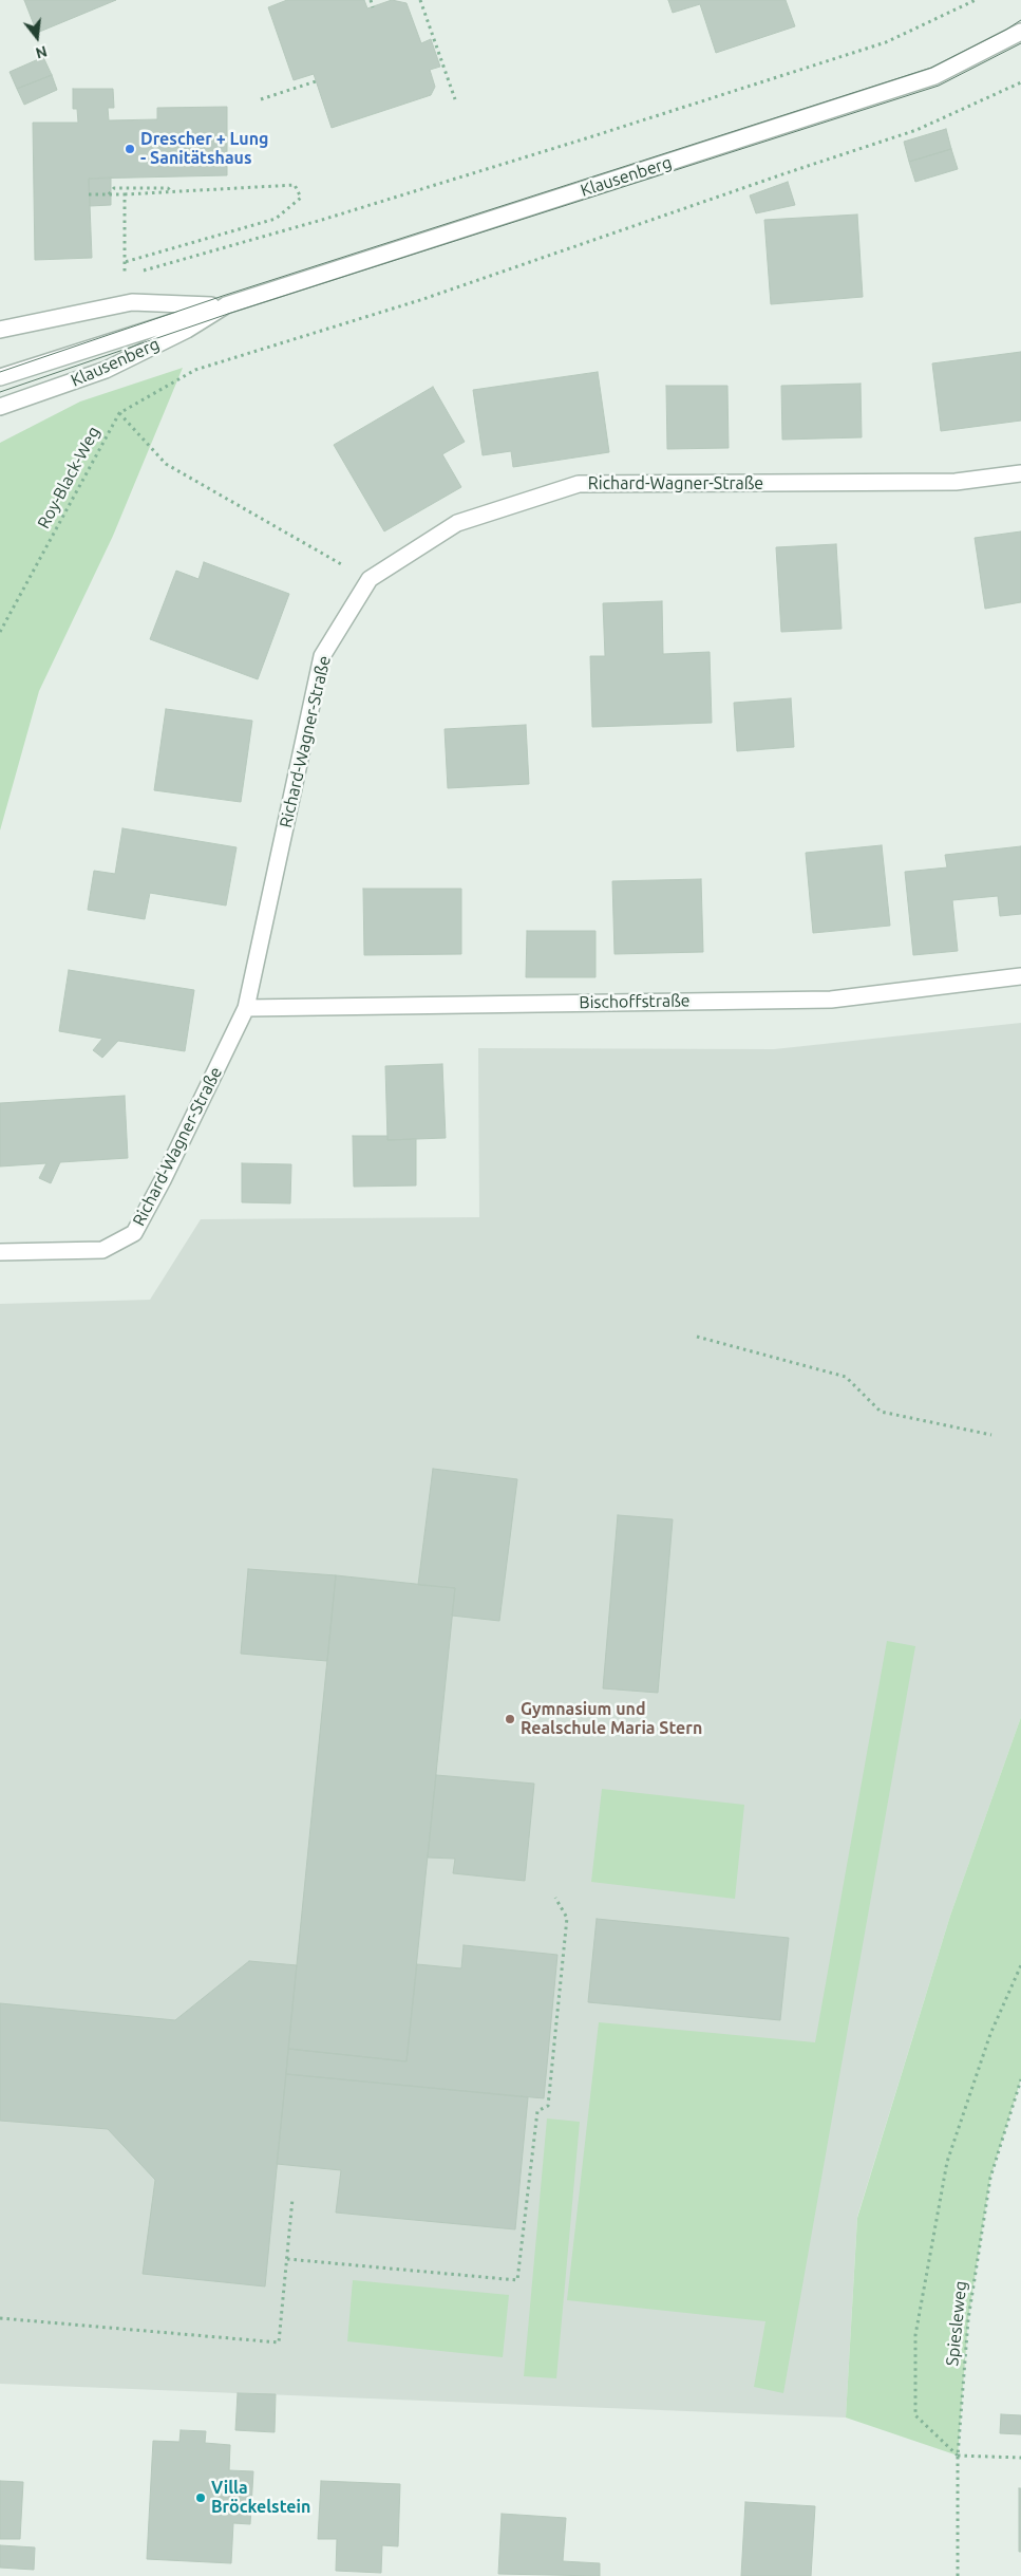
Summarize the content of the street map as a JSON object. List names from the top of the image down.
{
  "streets": {
    "street": ["Klausenberg", "Richard-Wagner-Straße", "Bischoffstraße"],
    "path": ["Roy-Black-Weg", "Spiesleweg"]
  },
  "crossings": [
    ["Richard-Wagner-Straße", "Bischoffstraße"]
  ],
  "places": ["Drescher + Lung - Sanitätshaus", "Gymnasium und Realschule Maria Stern", "Villa Bröckelstein"],
  "north": "bottom"
}
